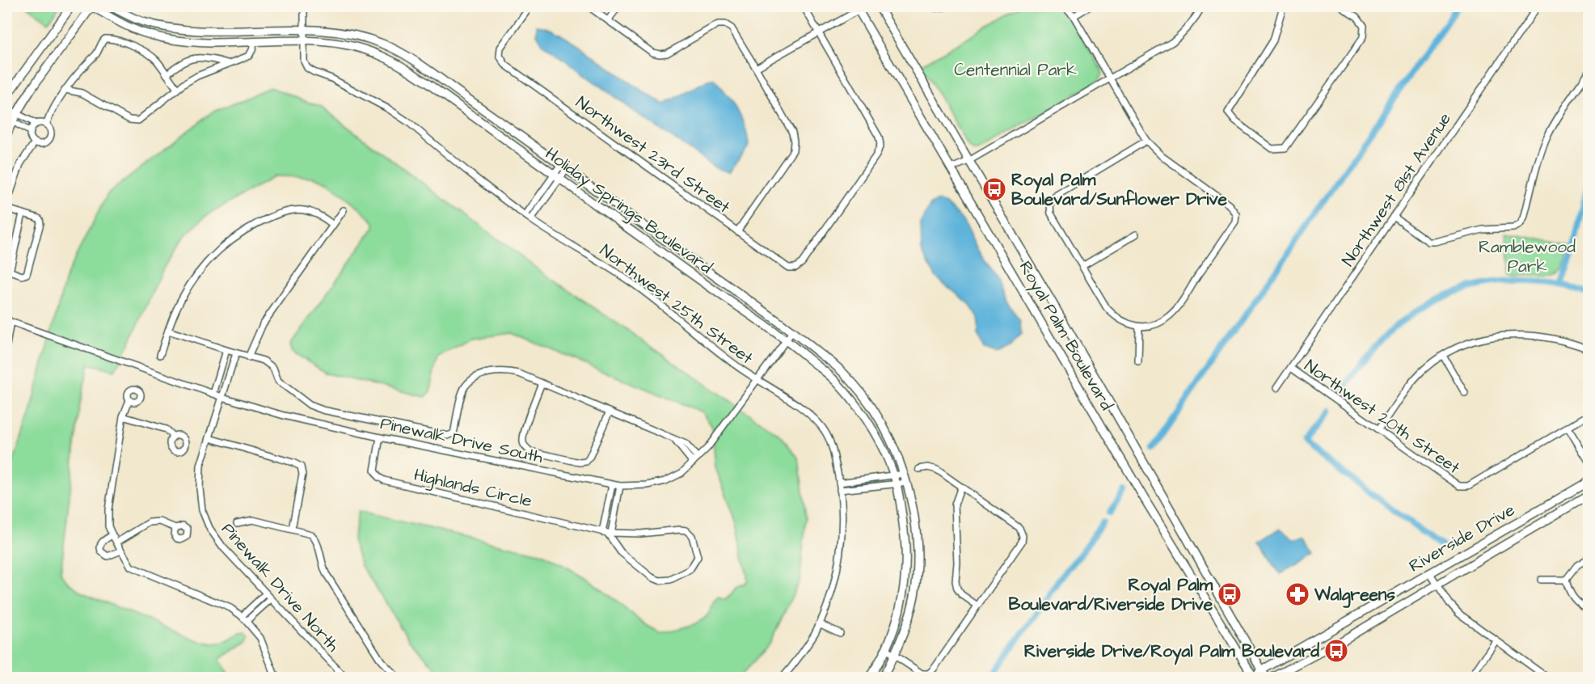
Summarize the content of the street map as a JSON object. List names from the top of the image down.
{
  "streets": {
    "street": [
      "Northwest 23rd Street",
      "Northwest 81st Avenue",
      "Holiday Springs Boulevard",
      "Northwest 25th Street",
      "Royal Palm Boulevard",
      "Northwest 20th Street",
      "Pinewalk Drive South",
      "Highlands Circle",
      "Riverside Drive",
      "Pinewalk Drive North"
    ]
  },
  "crossings": [
    ["Northwest 81st Avenue", "Northwest 20th Street"],
    ["Holiday Springs Boulevard", "Northwest 25th Street"],
    ["Holiday Springs Boulevard", "Pinewalk Drive South"],
    ["Northwest 25th Street", "Pinewalk Drive South"],
    ["Royal Palm Boulevard", "Riverside Drive"],
    ["Pinewalk Drive South", "Highlands Circle"],
    ["Pinewalk Drive South", "Pinewalk Drive North"]
  ],
  "parks": ["Centennial Park", "Ramblewood Park"],
  "places": {
    "bus stop": ["Royal Palm Boulevard/Sunflower Drive", "Royal Palm Boulevard/Riverside Drive", "Riverside Drive/Royal Palm Boulevard"],
    "pharmacy": ["Walgreens"]
  }
}
